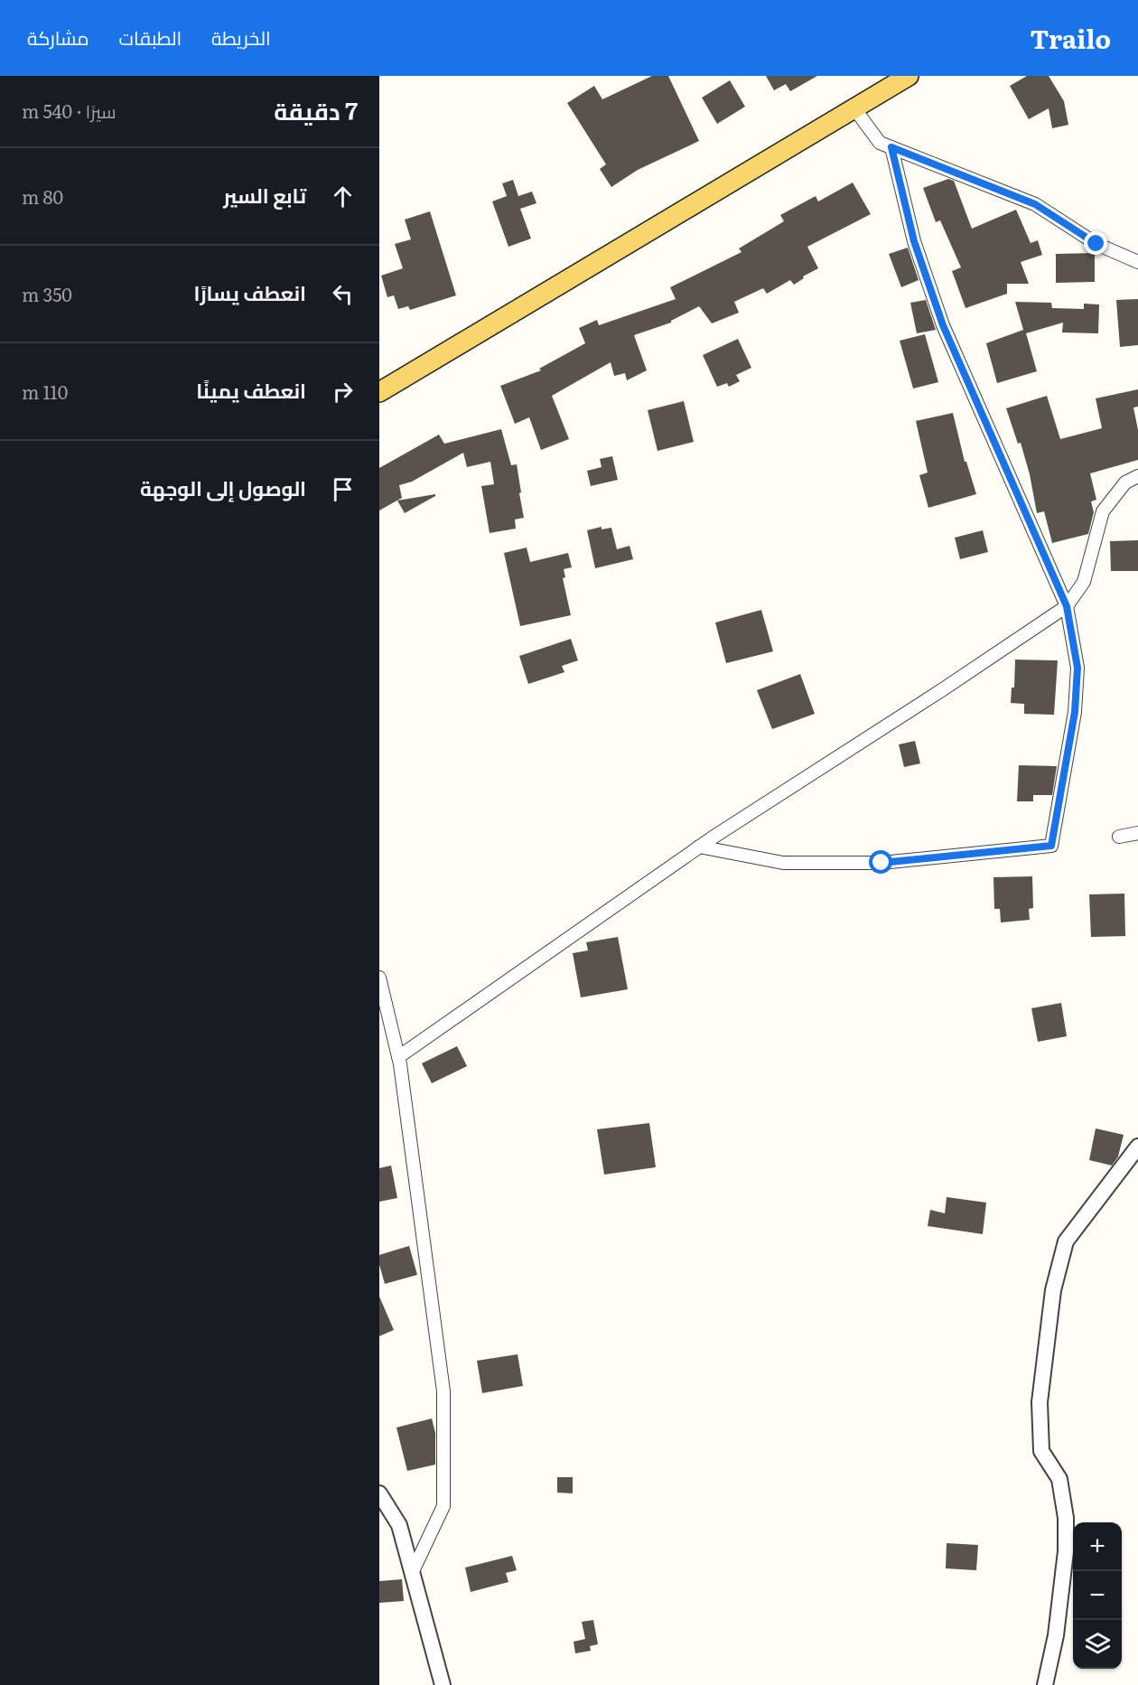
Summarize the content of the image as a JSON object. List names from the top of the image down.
{
  "page": {
    "header": "Trailo",
    "nav": ["الخريطة", "الطبقات", "مشاركة"],
    "heading": ["7 دقيقة", "سيرًا · 540 m"],
    "list": [
      ["تابع السير", "80 m"],
      ["انعطف يسارًا", "350 m"],
      ["انعطف يمينًا", "110 m"],
      "الوصول إلى الوجهة"
    ],
    "map_buttons": ["+", "−"]
  }
}
